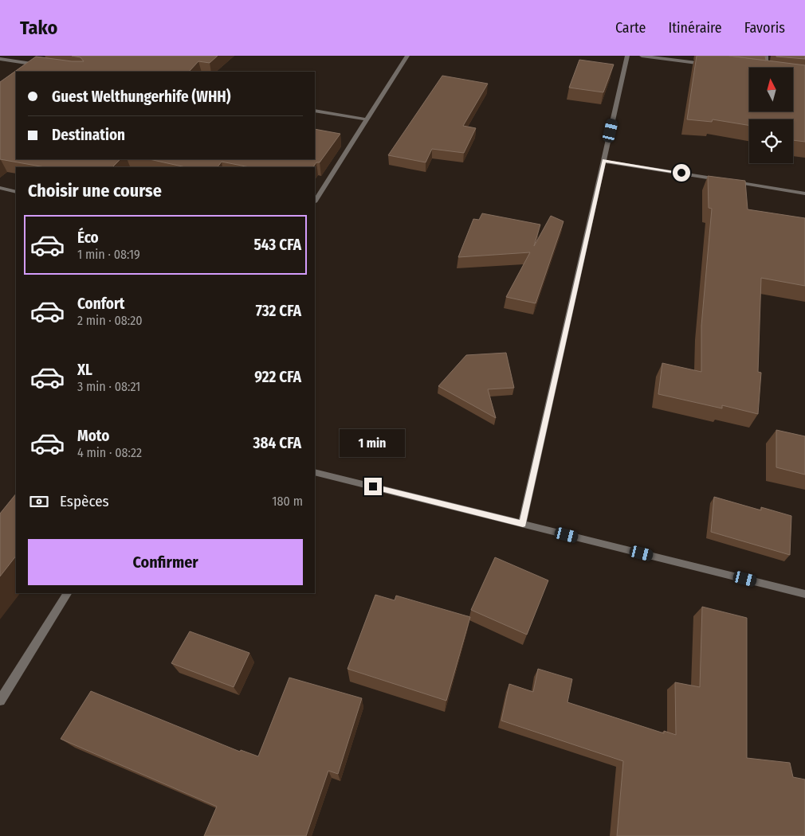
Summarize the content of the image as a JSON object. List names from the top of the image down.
{
  "north": "top",
  "page": {
    "header": "Tako",
    "nav": ["Carte", "Itinéraire", "Favoris"],
    "banner": ["Guest Welthungerhife (WHH)", "Destination"],
    "heading": "Choisir une course",
    "list": [
      {
        "name": "Éco",
        "note": "1 min · 08:19",
        "value": "543 CFA"
      },
      {
        "name": "Confort",
        "note": "2 min · 08:20",
        "value": "732 CFA"
      },
      {
        "name": "XL",
        "note": "3 min · 08:21",
        "value": "922 CFA"
      },
      {
        "name": "Moto",
        "note": "4 min · 08:22",
        "value": "384 CFA"
      }
    ],
    "bubble": "1 min",
    "pay": ["Espèces", "180 m"],
    "buttons": "Confirmer"
  }
}
